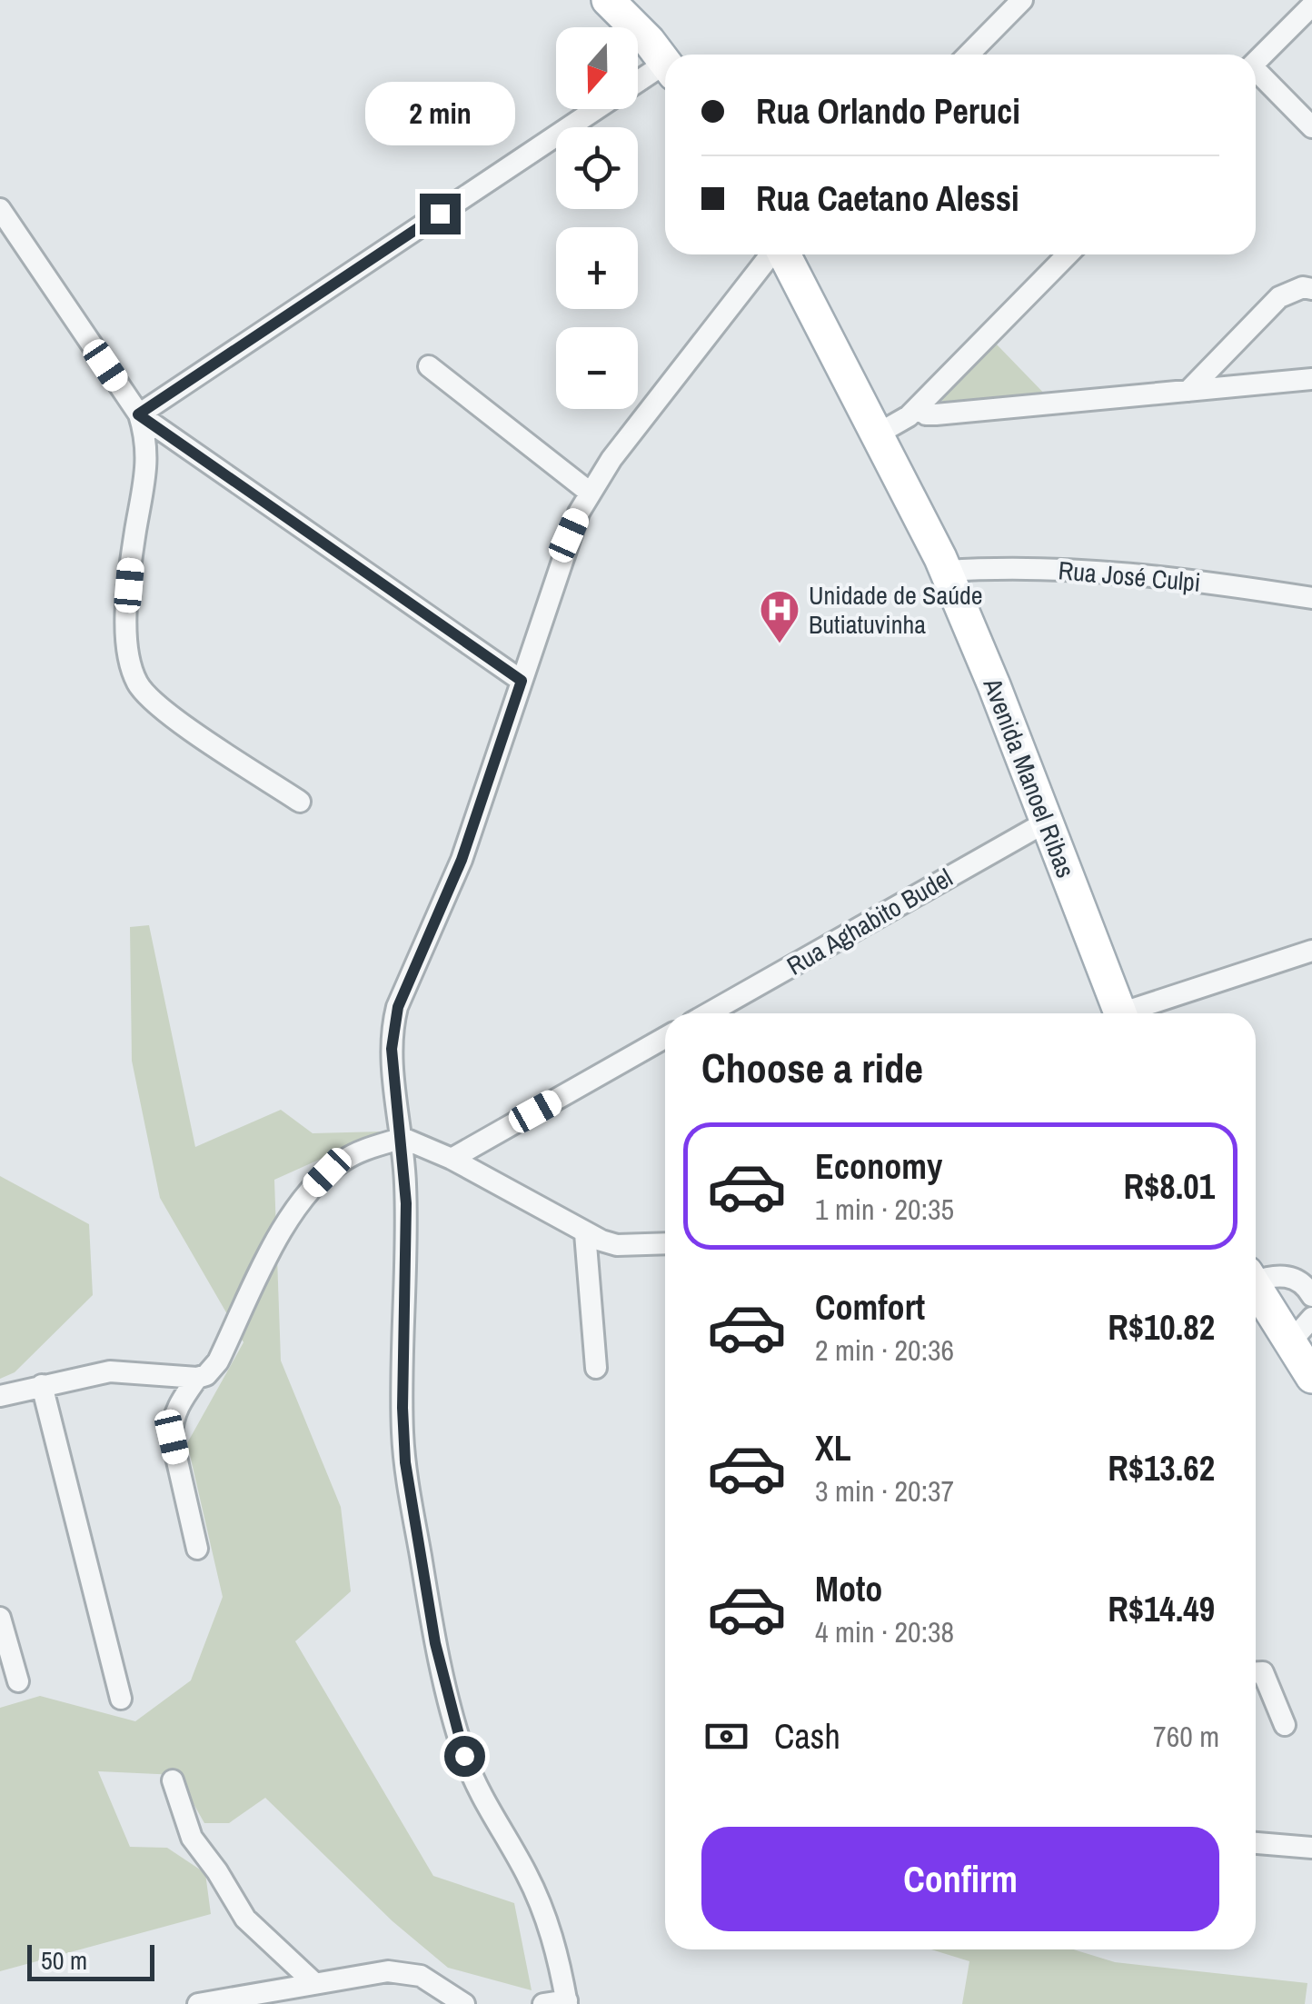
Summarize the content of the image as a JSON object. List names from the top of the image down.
{
  "streets": {
    "main road": ["Avenida Manoel Ribas"],
    "street": ["Rua José Culpi", "Rua Aghabito Budel"]
  },
  "crossings": [
    ["Rua José Culpi", "Avenida Manoel Ribas"],
    ["Avenida Manoel Ribas", "Rua Aghabito Budel"]
  ],
  "places": {
    "hospital": ["Unidade de Saúde Butiatuvinha"]
  },
  "scale_bar": "50 m",
  "north": "bottom",
  "page": {
    "map_buttons": ["+", "−"],
    "banner": ["Rua Orlando Peruci", "Rua Caetano Alessi"],
    "bubble": "2 min",
    "heading": "Choose a ride",
    "list": [
      {
        "name": "Economy",
        "note": "1 min · 20:35",
        "value": "R$8.01"
      },
      {
        "name": "Comfort",
        "note": "2 min · 20:36",
        "value": "R$10.82"
      },
      {
        "name": "XL",
        "note": "3 min · 20:37",
        "value": "R$13.62"
      },
      {
        "name": "Moto",
        "note": "4 min · 20:38",
        "value": "R$14.49"
      }
    ],
    "pay": ["Cash", "760 m"],
    "buttons": "Confirm",
    "scale": "50 m"
  }
}
